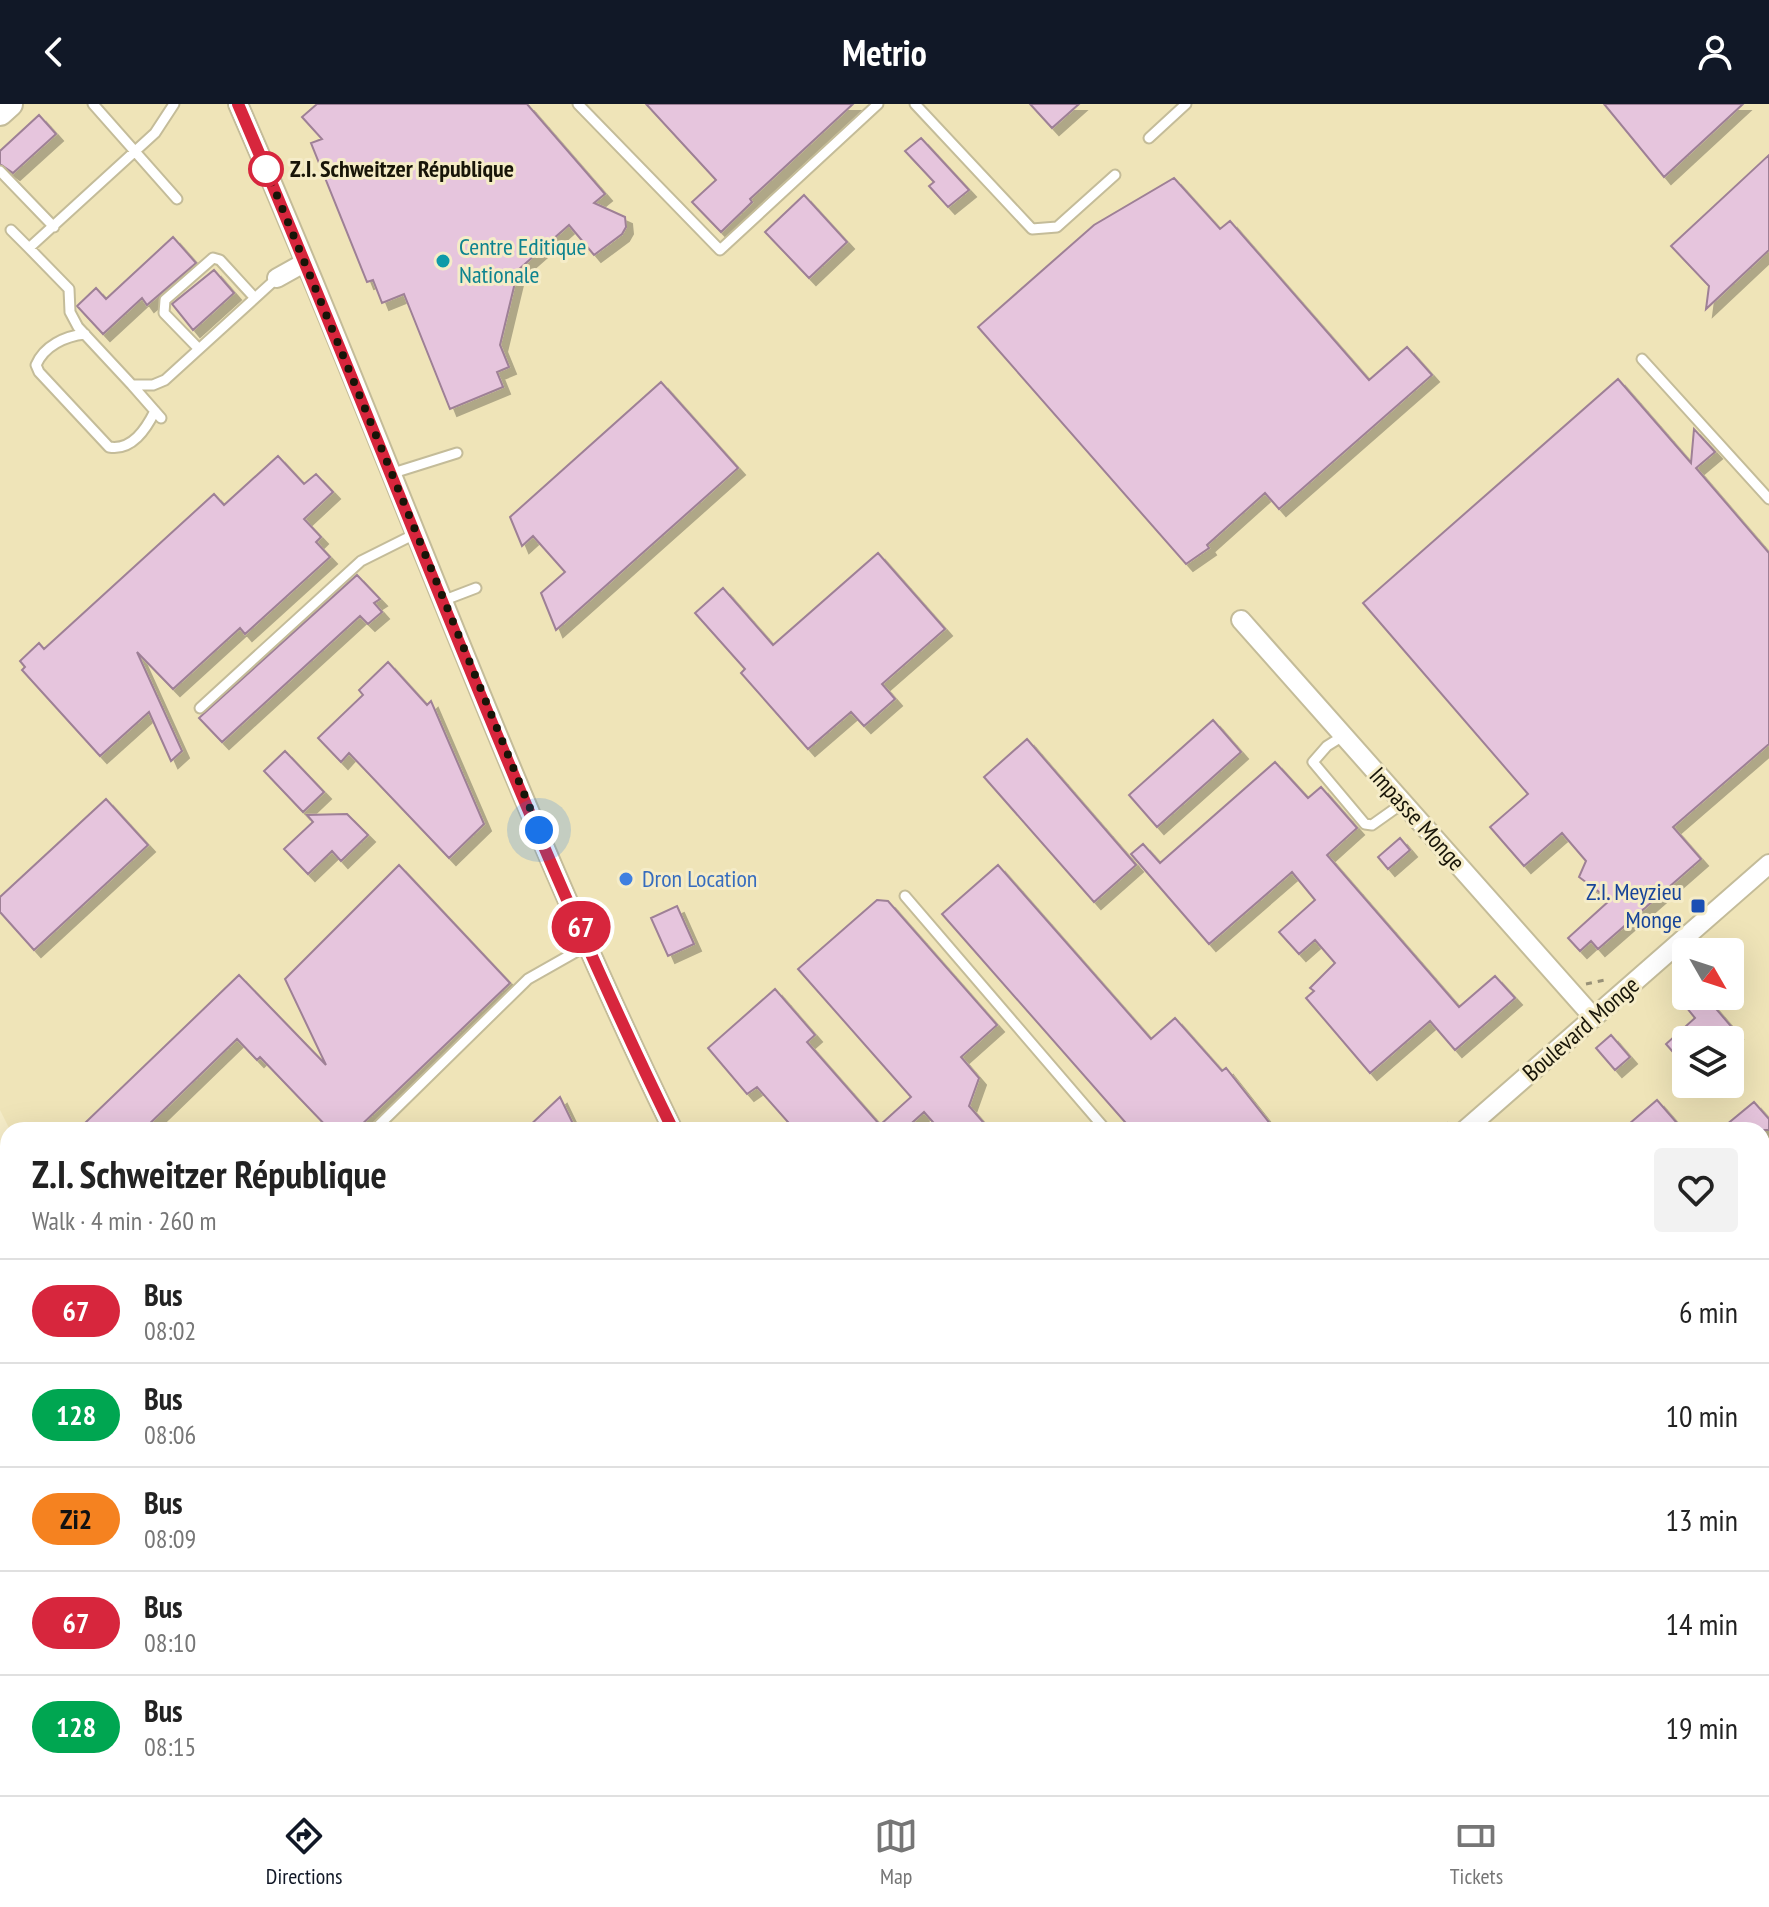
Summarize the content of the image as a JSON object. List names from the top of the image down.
{
  "streets": {
    "street": ["Impasse Monge", "Boulevard Monge"]
  },
  "crossings": [
    ["Impasse Monge", "Boulevard Monge"]
  ],
  "places": {
    "other": ["Z.I. Schweitzer République", "Centre Editique Nationale", "Dron Location"],
    "transit": ["Z.I. Meyzieu Monge"]
  },
  "lines": ["bus line 67"],
  "north": "bottom right",
  "page": {
    "header": "Metrio",
    "on_map": "67",
    "heading": ["Z.I. Schweitzer République", "Walk · 4 min · 260 m"],
    "list": [
      {
        "mark": "67",
        "name": "Bus",
        "note": "08:02",
        "value": "6 min"
      },
      {
        "mark": "128",
        "name": "Bus",
        "note": "08:06",
        "value": "10 min"
      },
      {
        "mark": "Zi2",
        "name": "Bus",
        "note": "08:09",
        "value": "13 min"
      },
      {
        "mark": "67",
        "name": "Bus",
        "note": "08:10",
        "value": "14 min"
      },
      {
        "mark": "128",
        "name": "Bus",
        "note": "08:15",
        "value": "19 min"
      }
    ],
    "tabs": ["Directions", "Map", "Tickets"]
  }
}
